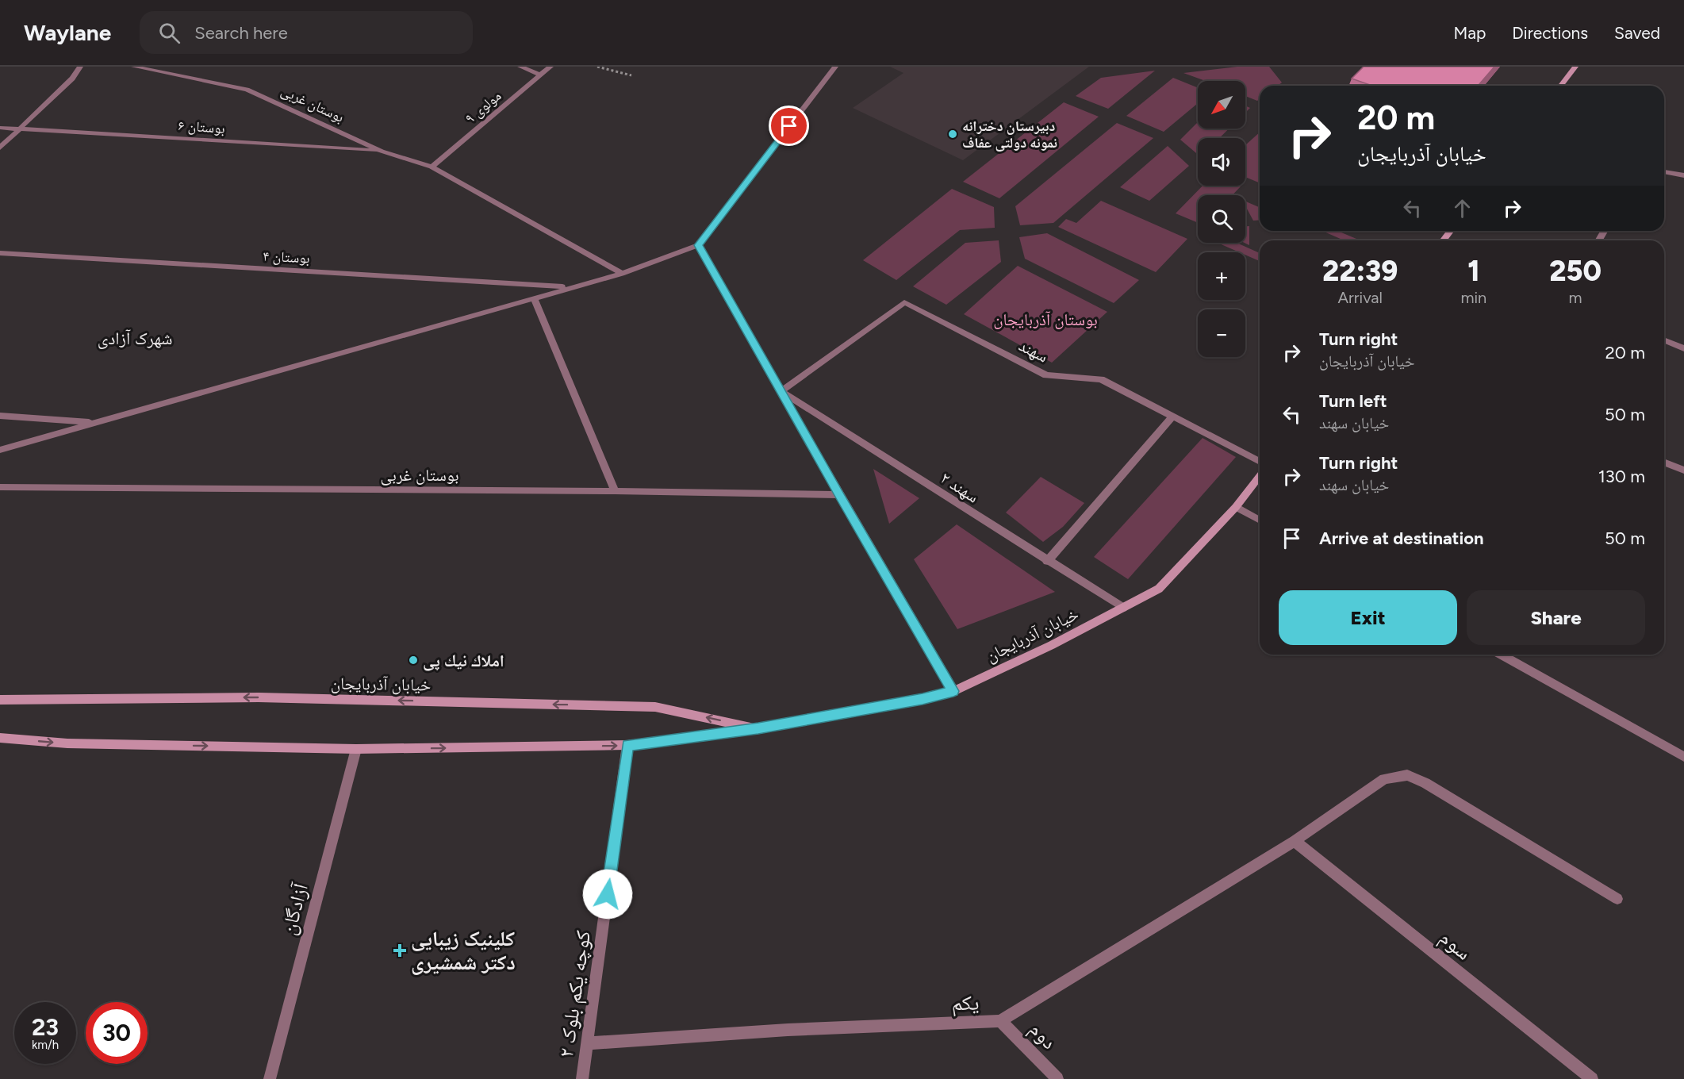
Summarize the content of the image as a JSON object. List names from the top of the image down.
{
  "streets": {
    "street": [
      "بوستان غربی",
      "مولوی ۹",
      "بوستان ۶",
      "بوستان ۴",
      "سهند",
      "سهند ۲",
      "خیابان آذربایجان",
      "آزادگان",
      "سوم",
      "کوچه یکم بلوک ۲",
      "یکم",
      "دوم"
    ]
  },
  "crossings": [
    ["بوستان غربی", "مولوی ۹"],
    ["بوستان غربی", "بوستان ۶"],
    ["سهند", "سهند ۲"],
    ["سهند ۲", "خیابان آذربایجان"],
    ["خیابان آذربایجان", "آزادگان"],
    ["خیابان آذربایجان", "کوچه یکم بلوک ۲"],
    ["سوم", "یکم"],
    ["کوچه یکم بلوک ۲", "یکم"],
    ["یکم", "دوم"]
  ],
  "districts": ["شهرک آزادی"],
  "parks": ["بوستان آذربایجان"],
  "places": {
    "other": ["دبیرستان دخترانه نمونه دولتی عفاف", "املاك نيك پى"],
    "health": ["کلینیک زیبایی دکتر شمشیری"]
  },
  "north": "bottom left",
  "page": {
    "header": "Waylane",
    "search": "Search here",
    "nav": ["Map", "Directions", "Saved"],
    "map_buttons": ["+", "−"],
    "turn": ["20 m", "خیابان آذربایجان"],
    "eta": [
      "22:39",
      "Arrival",
      "1",
      "min",
      "250",
      "m"
    ],
    "list": [
      {
        "name": "Turn right",
        "note": "خیابان آذربایجان",
        "value": "20 m"
      },
      {
        "name": "Turn left",
        "note": "خیابان سهند",
        "value": "50 m"
      },
      {
        "name": "Turn right",
        "note": "خیابان سهند",
        "value": "130 m"
      },
      {
        "name": "Arrive at destination",
        "value": "50 m"
      }
    ],
    "buttons": ["Exit", "Share"],
    "speed": "23 km/h",
    "limit": "30"
  }
}
